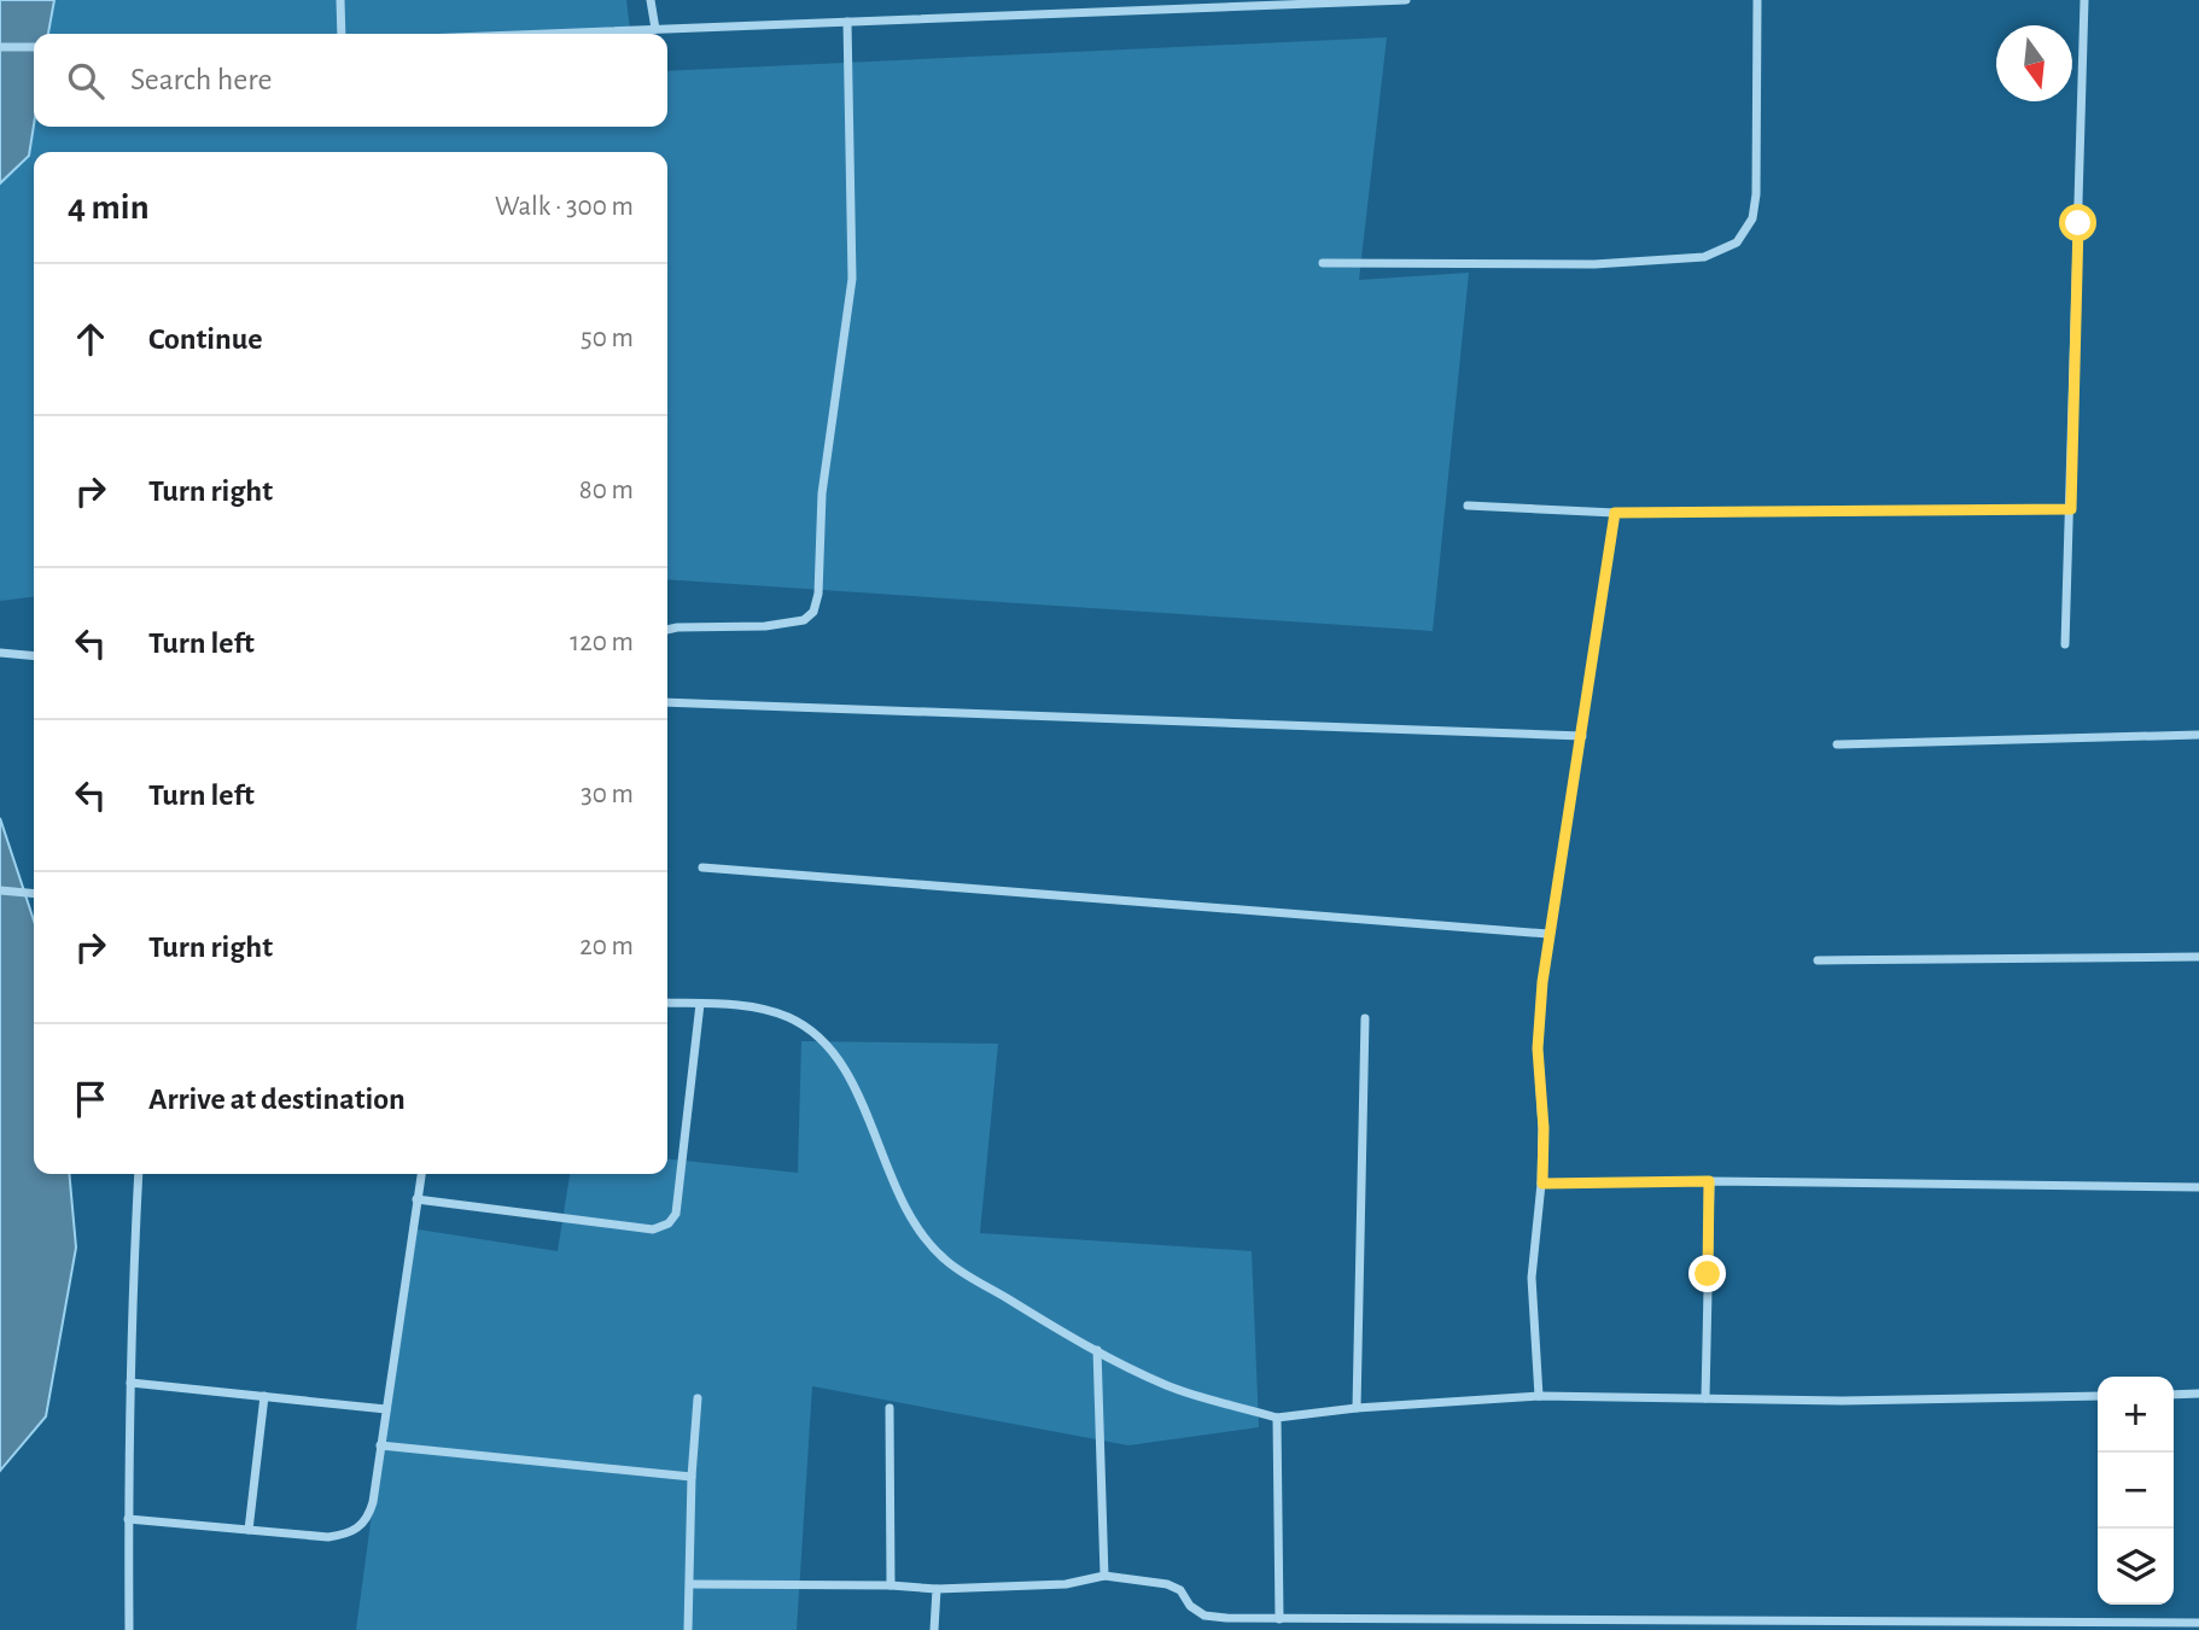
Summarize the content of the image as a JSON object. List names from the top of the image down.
{
  "north": "bottom",
  "page": {
    "search": "Search here",
    "heading": ["4 min", "Walk · 300 m"],
    "list": [
      ["Continue", "50 m"],
      ["Turn right", "80 m"],
      ["Turn left", "120 m"],
      ["Turn left", "30 m"],
      ["Turn right", "20 m"],
      "Arrive at destination"
    ],
    "map_buttons": ["+", "−"]
  }
}
